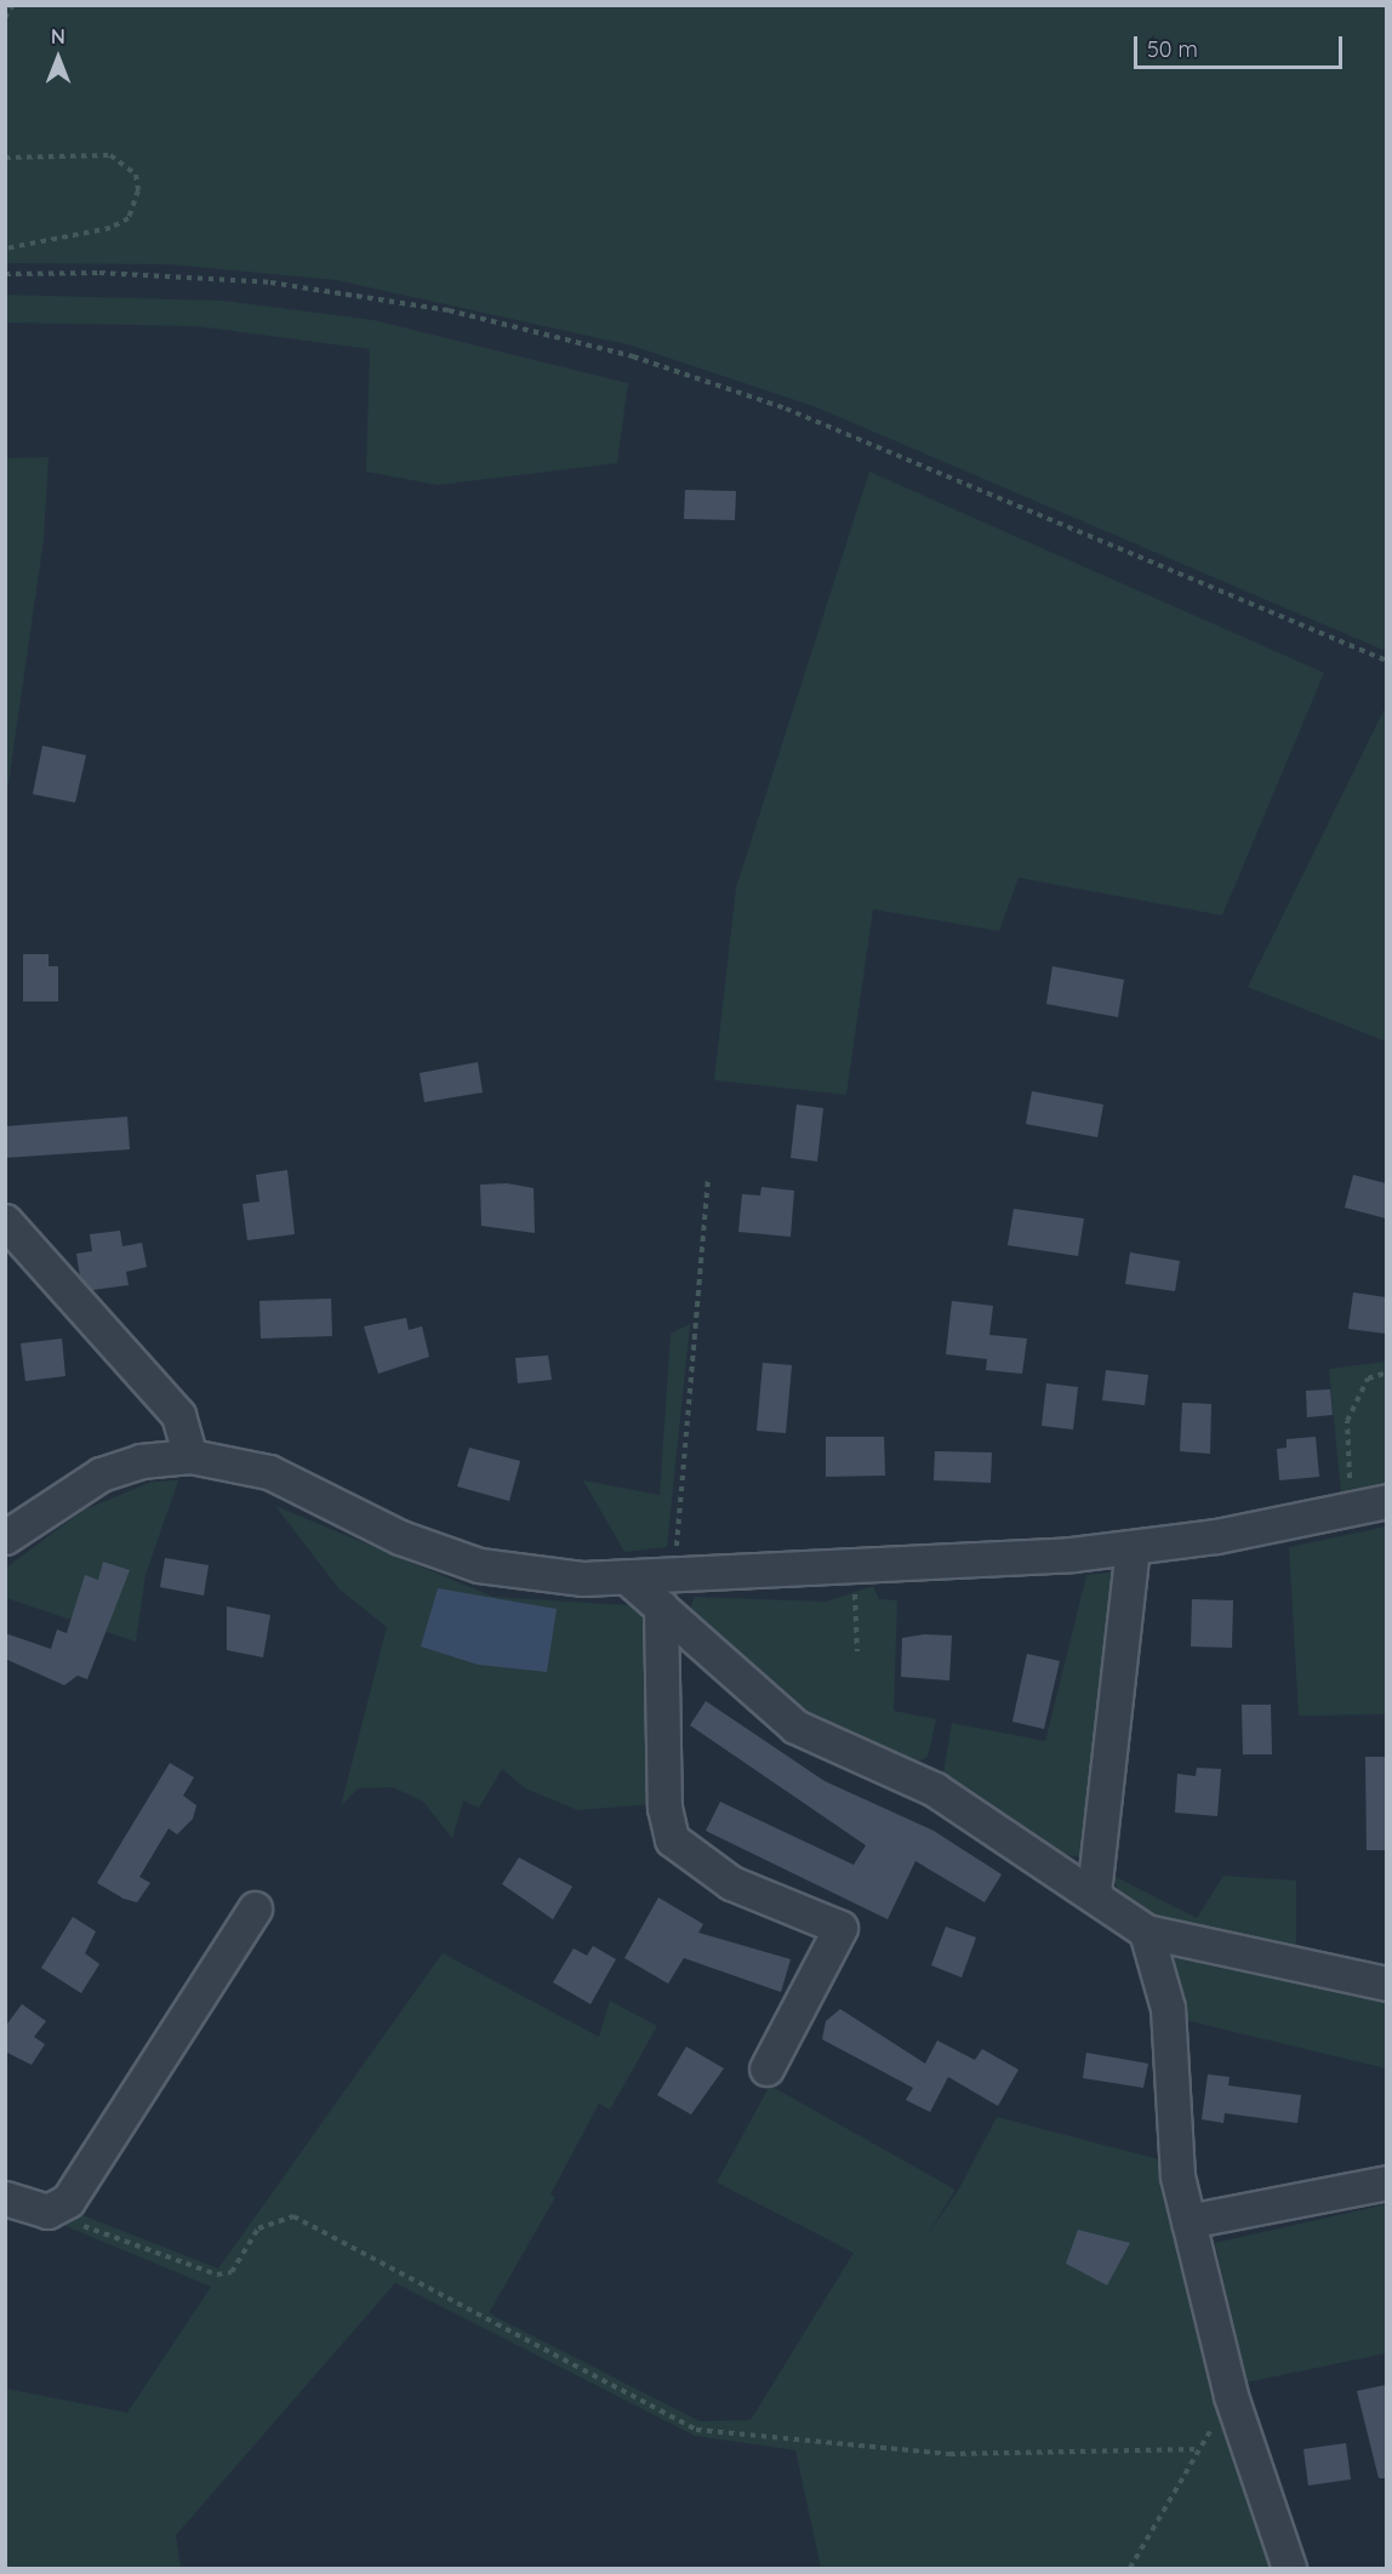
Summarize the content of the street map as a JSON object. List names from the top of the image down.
{
  "scale_bar": "50 m",
  "north": "top"
}
